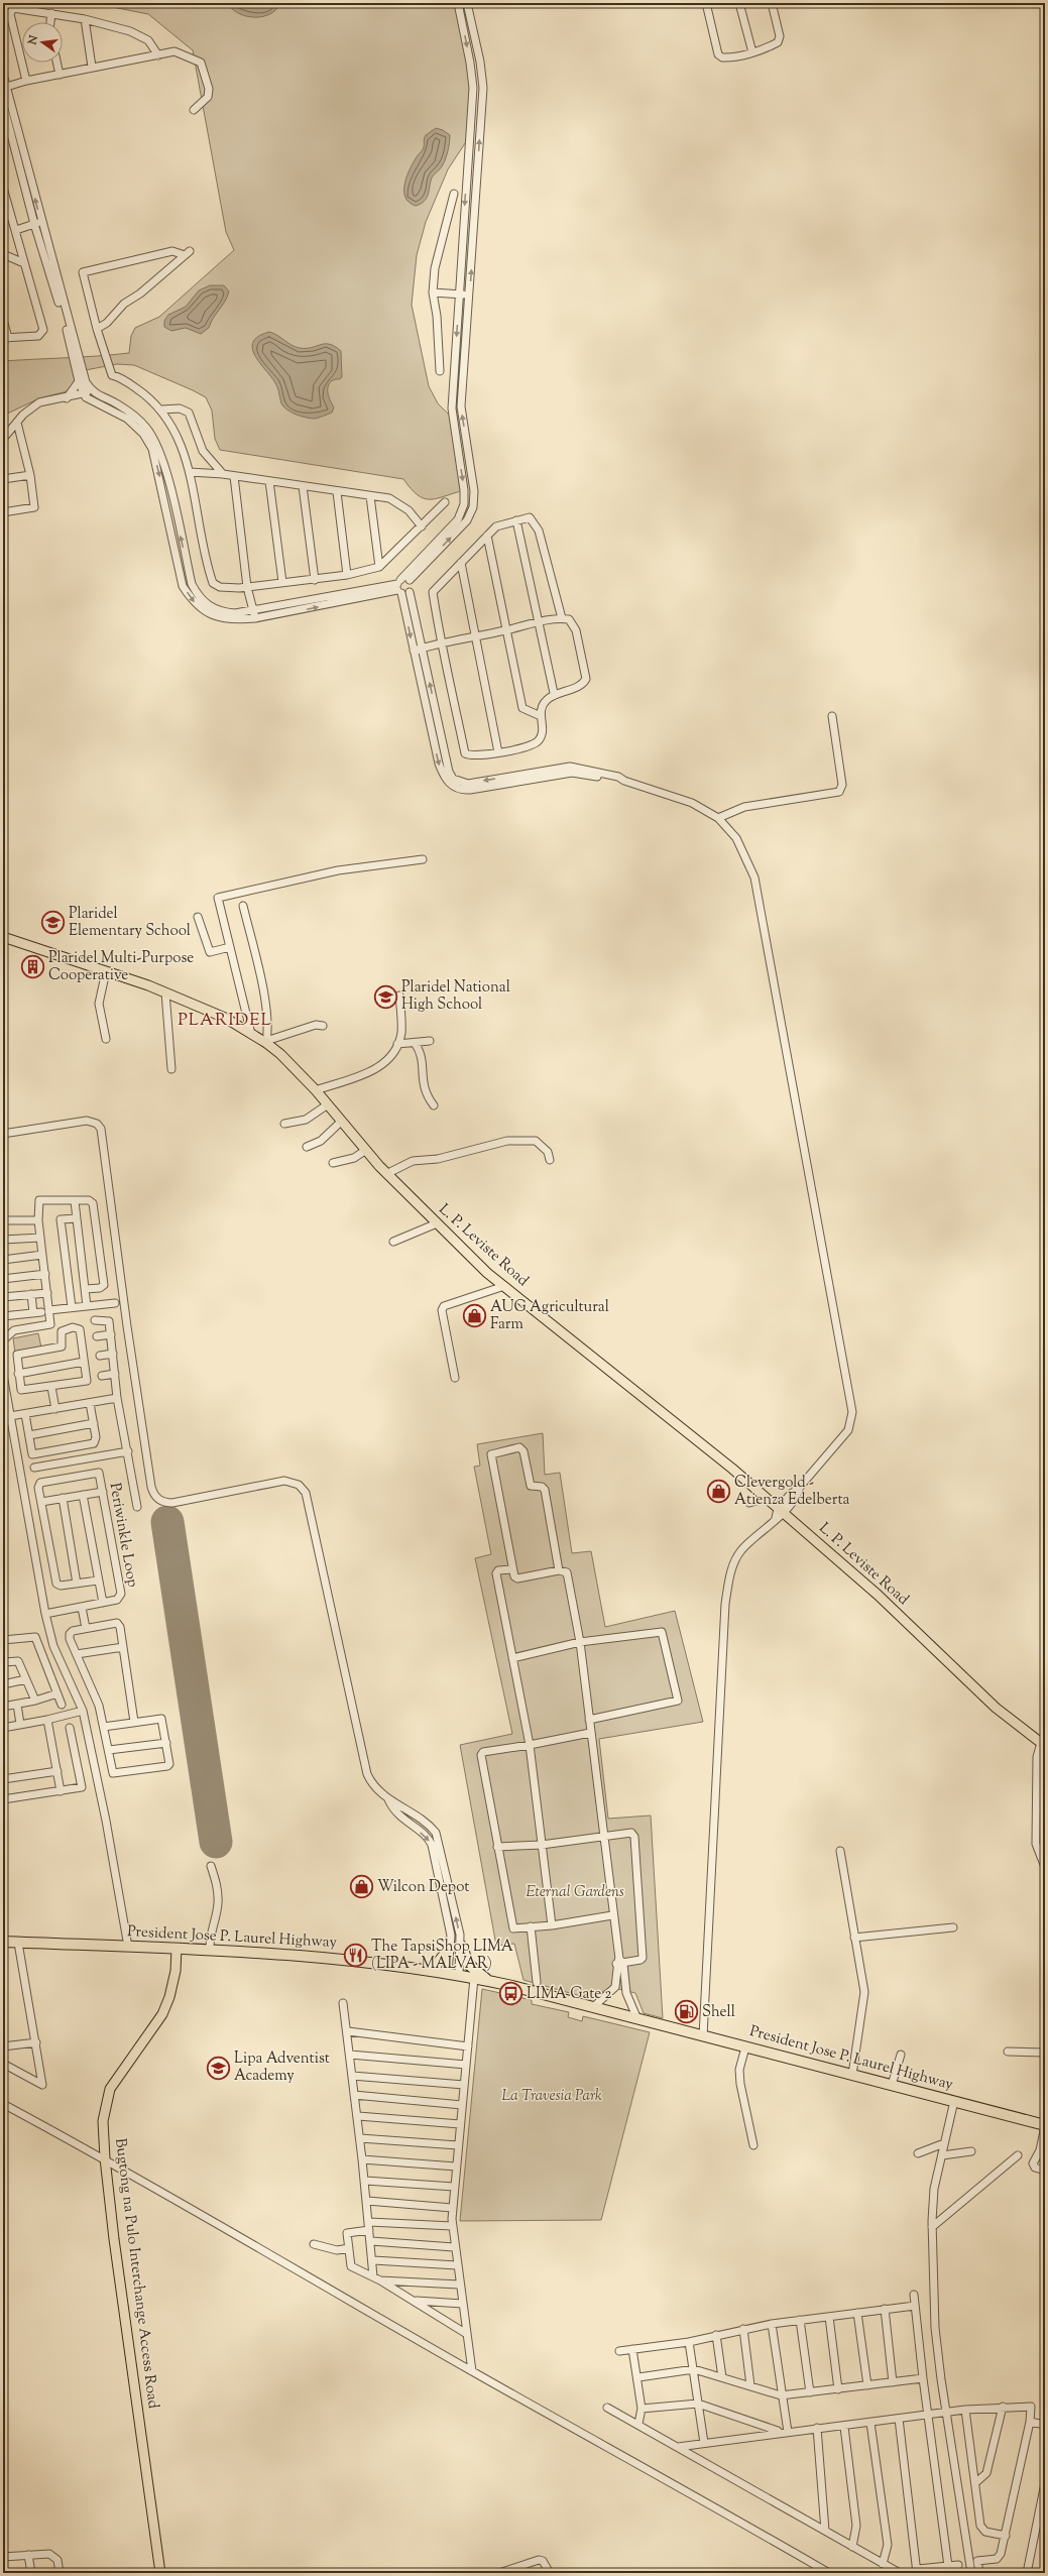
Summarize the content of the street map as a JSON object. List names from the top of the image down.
{
  "streets": {
    "highway": ["President Jose P. Laurel Highway"],
    "main road": ["L. P. Leviste Road", "Bugtong na Pulo Interchange Access Road"],
    "street": ["Periwinkle Loop"]
  },
  "crossings": [
    ["President Jose P. Laurel Highway", "Bugtong na Pulo Interchange Access Road"]
  ],
  "districts": ["PLARIDEL"],
  "parks": ["Eternal Gardens", "La Travesia Park"],
  "places": {
    "school or university": ["Plaridel Elementary School", "Plaridel National High School", "Lipa Adventist Academy"],
    "building": ["Plaridel Multi-Purpose Cooperative"],
    "shop": ["AUG Agricultural Farm", "Clevergold - Atienza Edelberta", "Wilcon Depot"],
    "restaurant": ["The TapsiShop LIMA (LIPA - MALVAR)"],
    "bus stop": ["LIMA Gate 2"],
    "fuel station": ["Shell"]
  },
  "north": "left"
}
